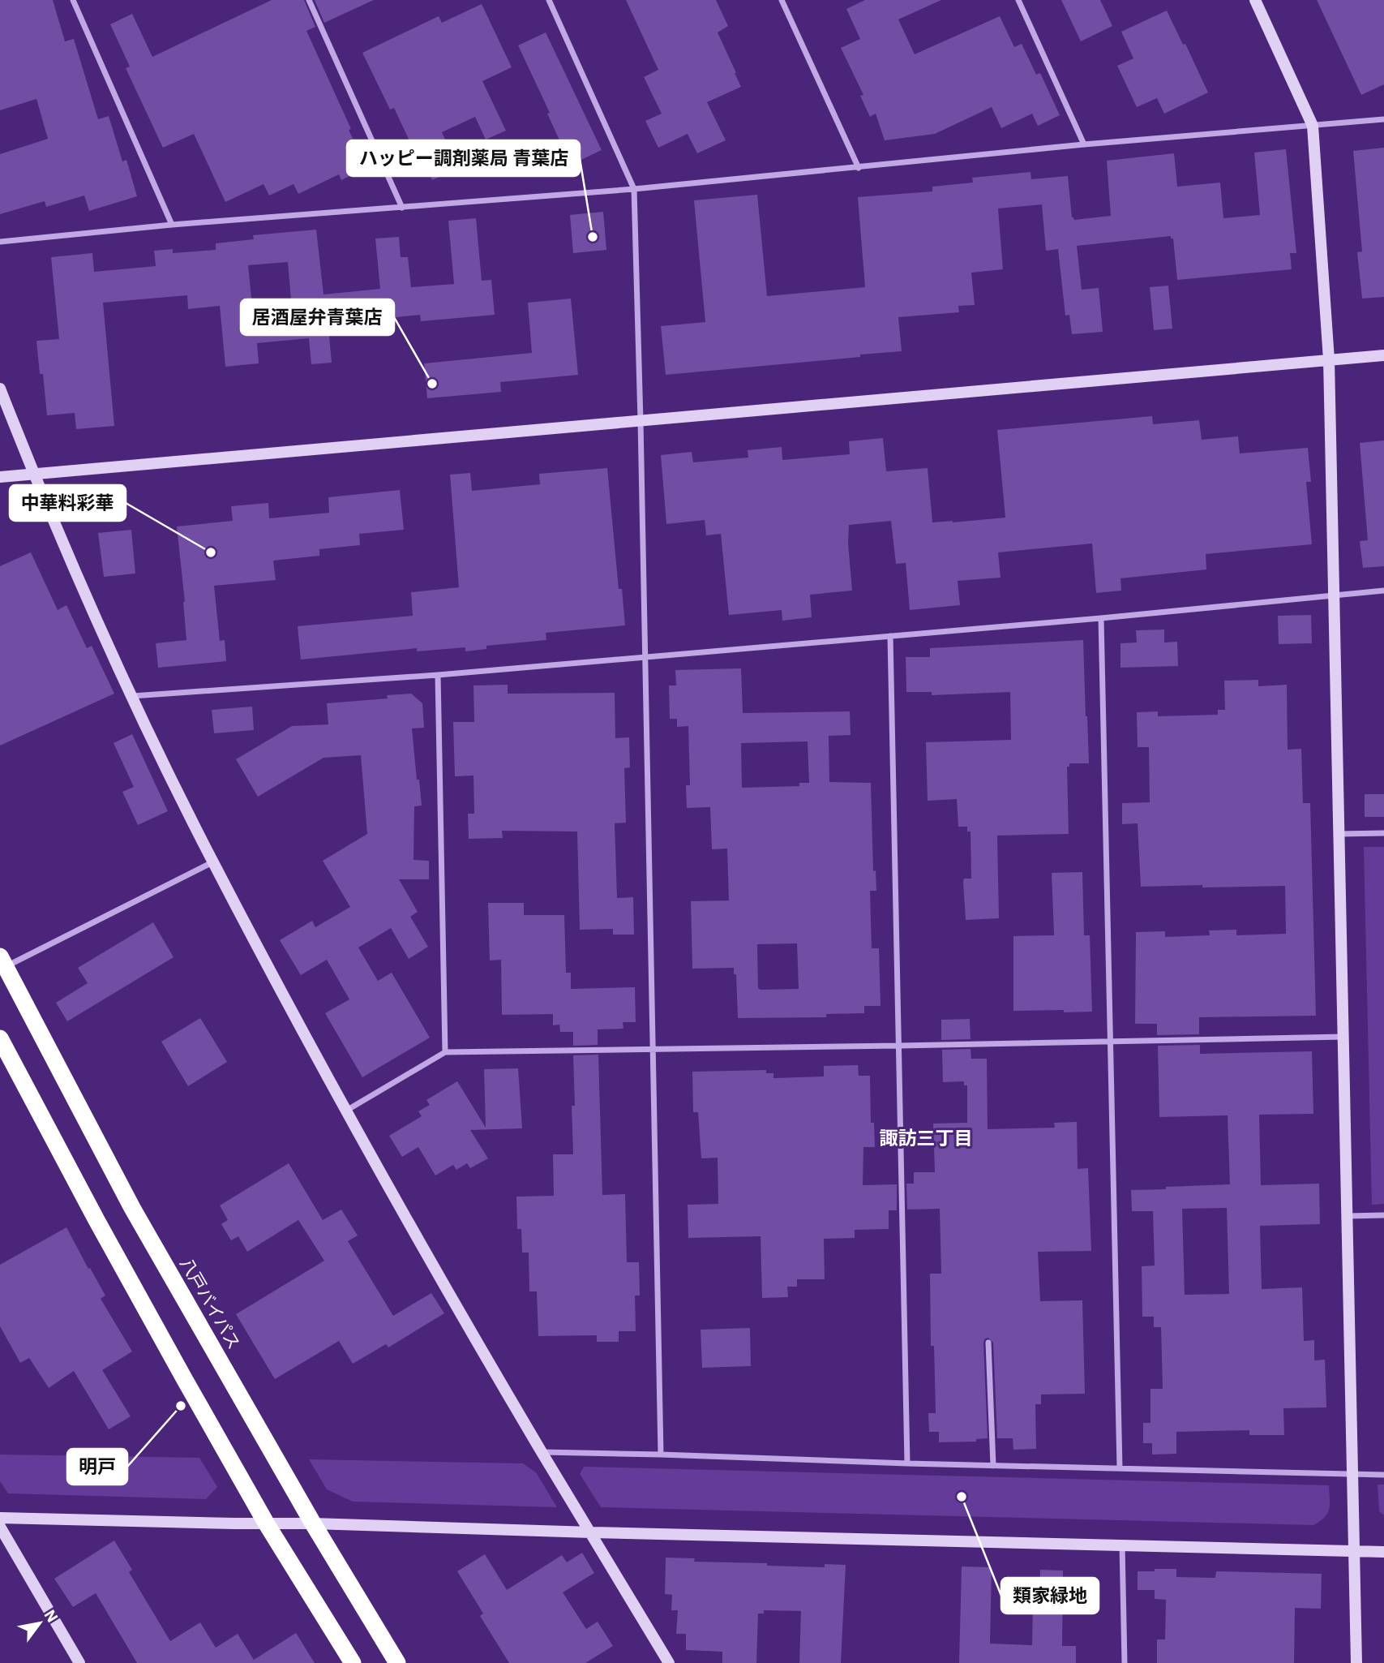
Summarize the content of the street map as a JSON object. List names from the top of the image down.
{
  "streets": {
    "highway": ["八戸バイパス"]
  },
  "districts": ["諏訪三丁目"],
  "places": [
    "ハッピー調剤薬局 青葉店",
    "居酒屋弁青葉店",
    "中華料彩華",
    "明戸",
    "類家緑地"
  ],
  "north": "top right"
}
